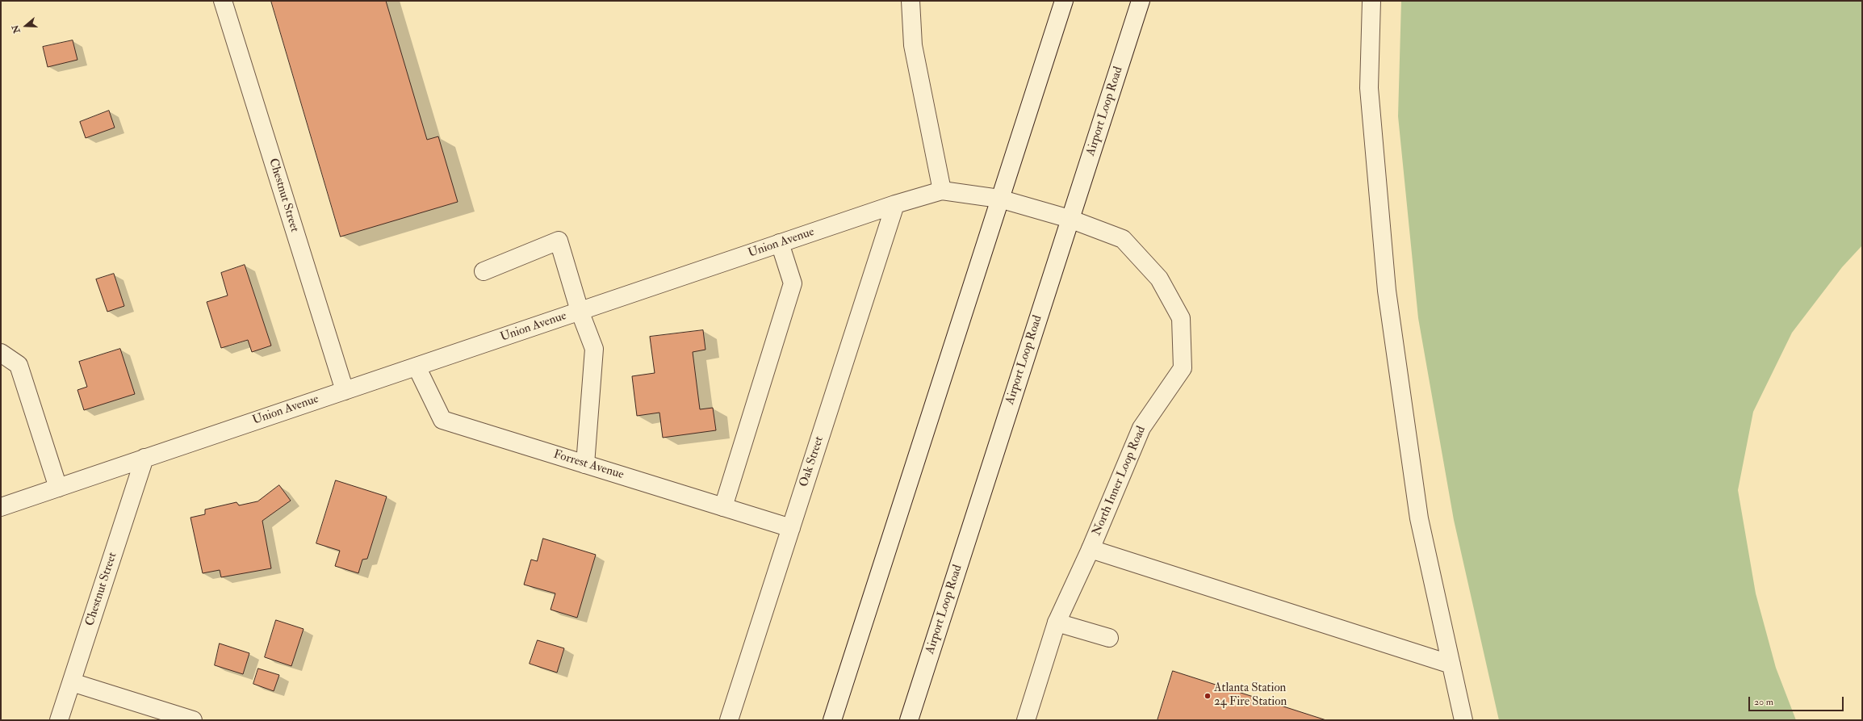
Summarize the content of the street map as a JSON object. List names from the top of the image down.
{
  "streets": {
    "street": [
      "Airport Loop Road",
      "Chestnut Street",
      "Union Avenue",
      "Oak Street",
      "Forrest Avenue",
      "North Inner Loop Road"
    ]
  },
  "crossings": [
    ["Airport Loop Road", "Union Avenue"],
    ["Airport Loop Road", "North Inner Loop Road"],
    ["Chestnut Street", "Union Avenue"],
    ["Union Avenue", "Oak Street"],
    ["Union Avenue", "Forrest Avenue"],
    ["Union Avenue", "North Inner Loop Road"],
    ["Oak Street", "Forrest Avenue"]
  ],
  "places": ["Atlanta Station 24 Fire Station"],
  "scale_bar": "20 m",
  "north": "left"
}
